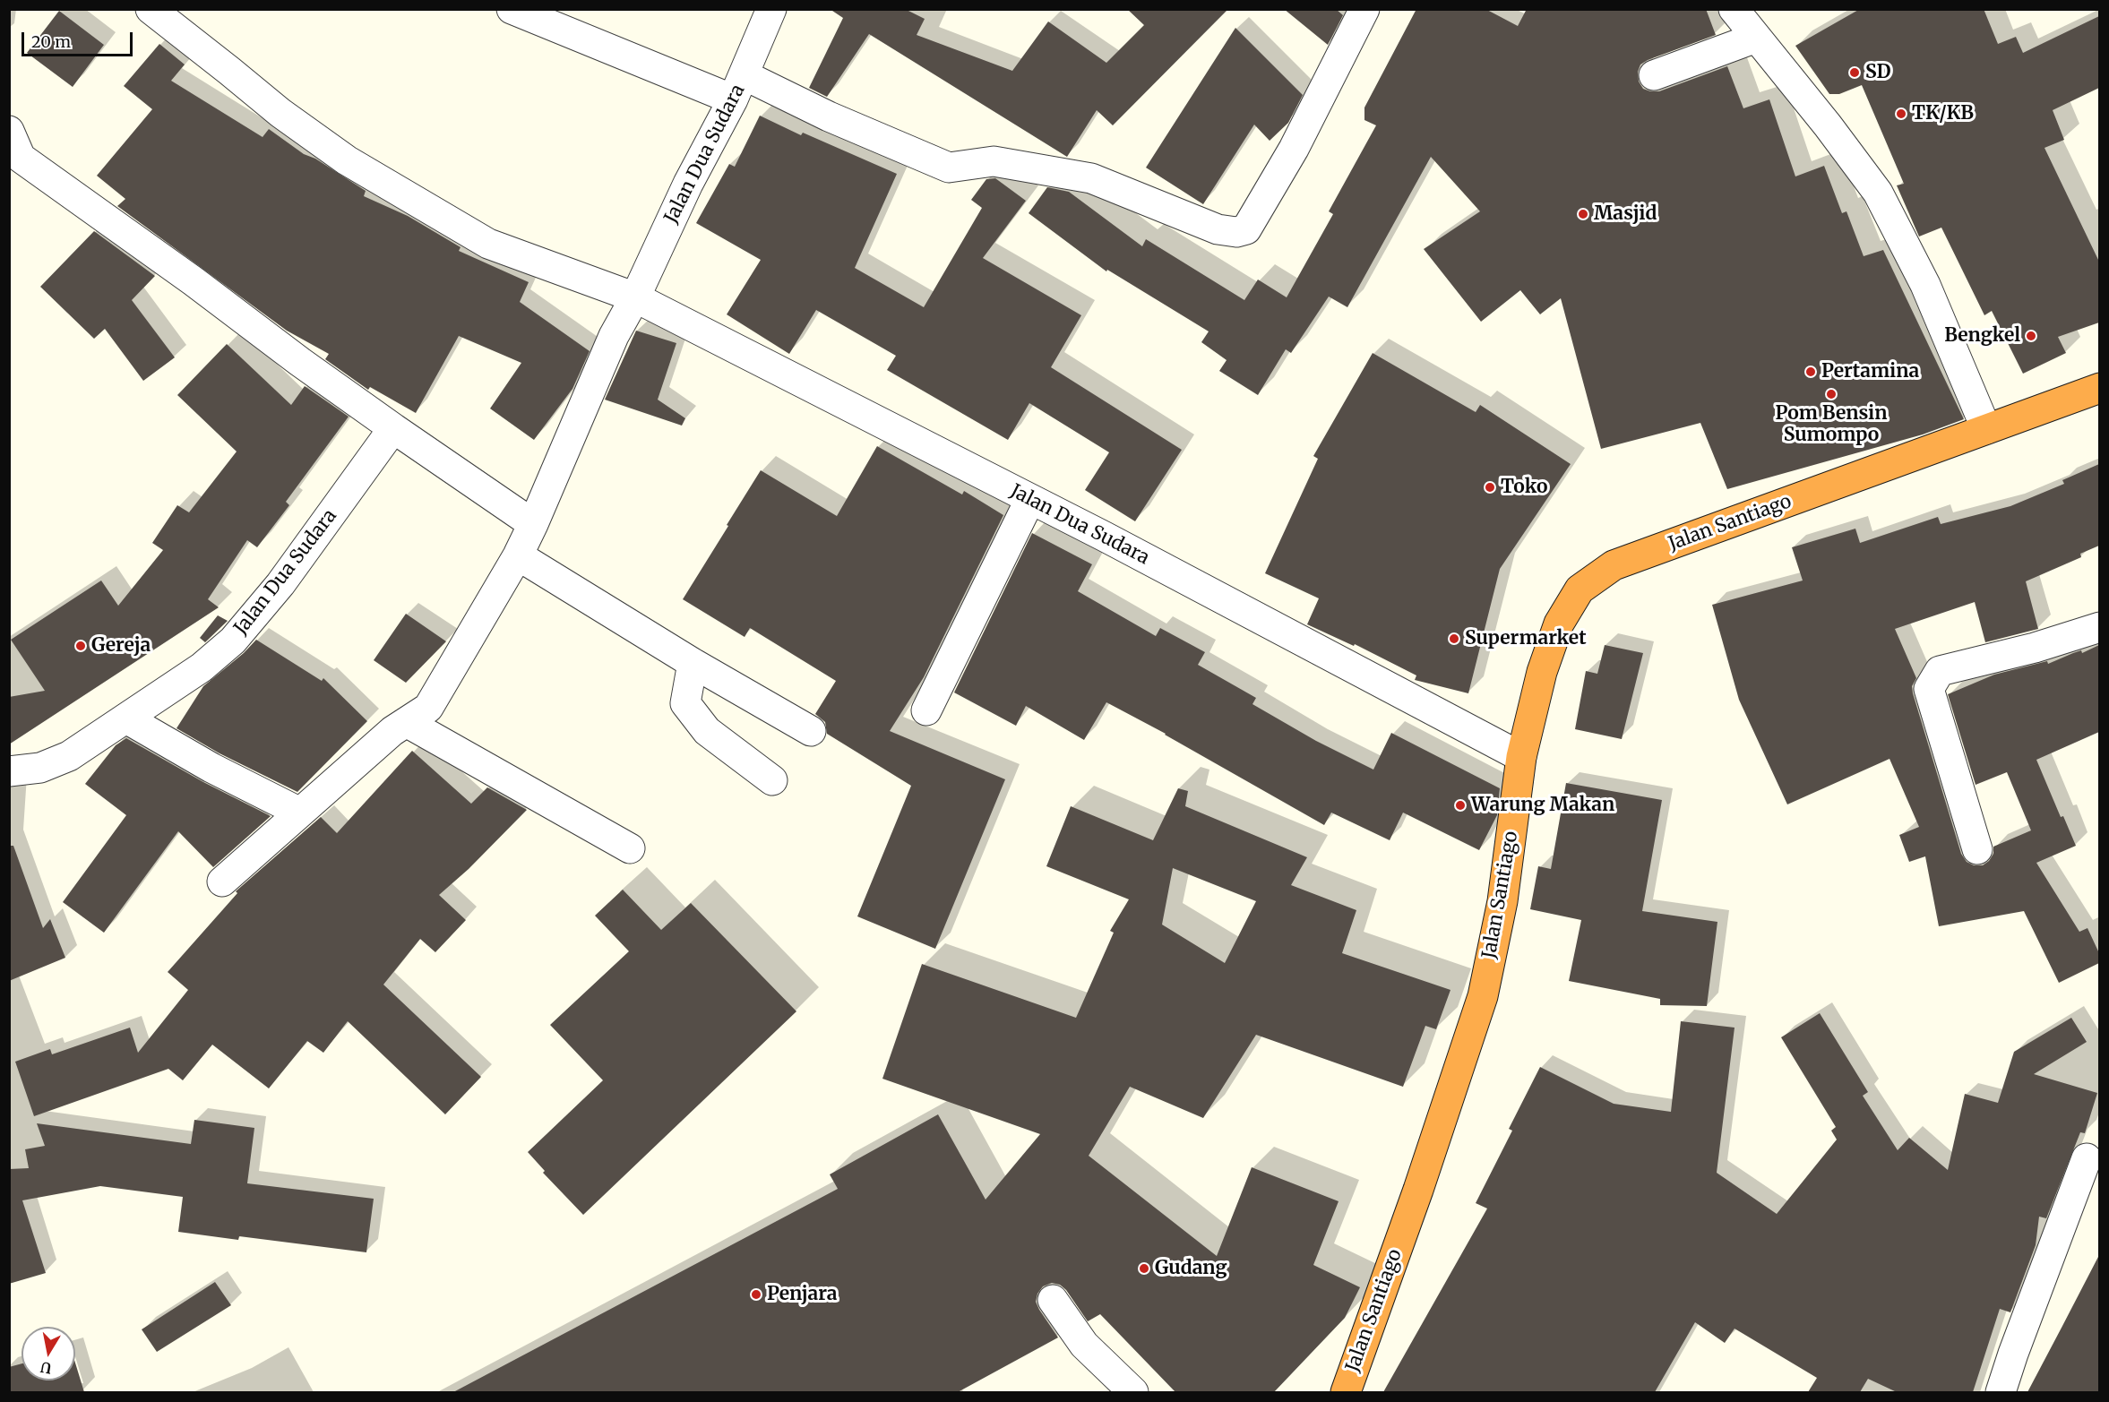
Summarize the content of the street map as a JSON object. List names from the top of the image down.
{
  "streets": {
    "highway": ["Jalan Santiago"],
    "street": ["Jalan Dua Sudara"]
  },
  "crossings": [
    ["Jalan Dua Sudara", "Jalan Santiago"]
  ],
  "places": [
    "SD",
    "TK/KB",
    "Masjid",
    "Bengkel",
    "Pertamina",
    "Pom Bensin Sumompo",
    "Toko",
    "Supermarket",
    "Gereja",
    "Warung Makan",
    "Gudang",
    "Penjara"
  ],
  "scale_bar": "20 m",
  "north": "bottom"
}
